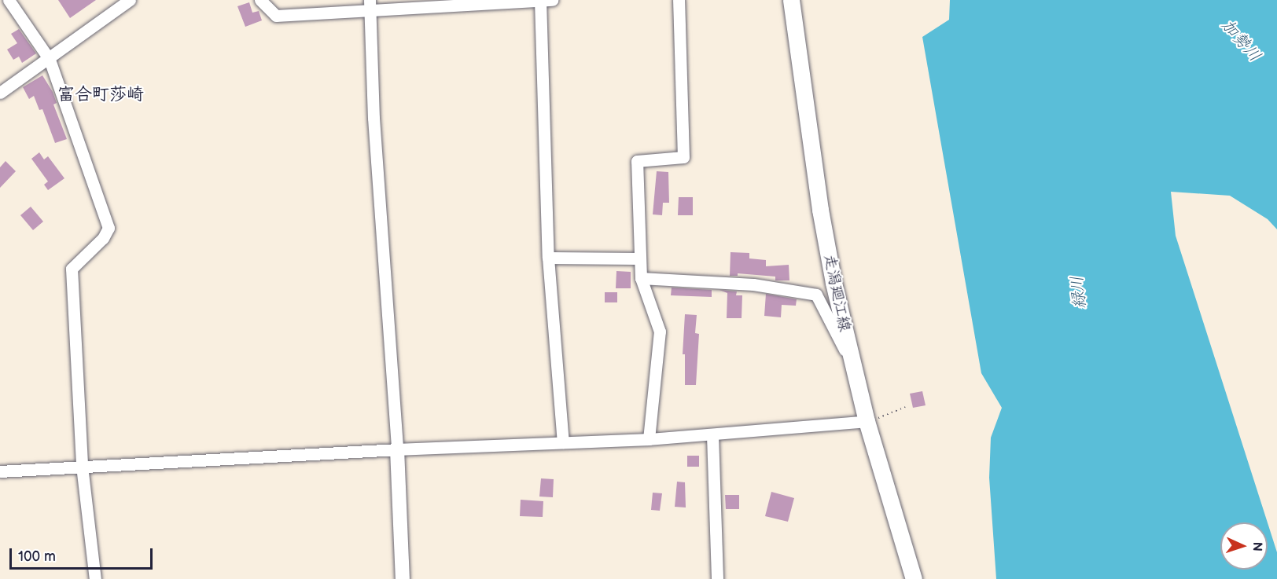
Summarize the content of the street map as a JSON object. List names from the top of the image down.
{
  "streets": {
    "main road": ["走潟廻江線"]
  },
  "districts": ["富合町莎崎"],
  "water": ["加勢川", "緑川"],
  "scale_bar": "100 m",
  "north": "right"
}
